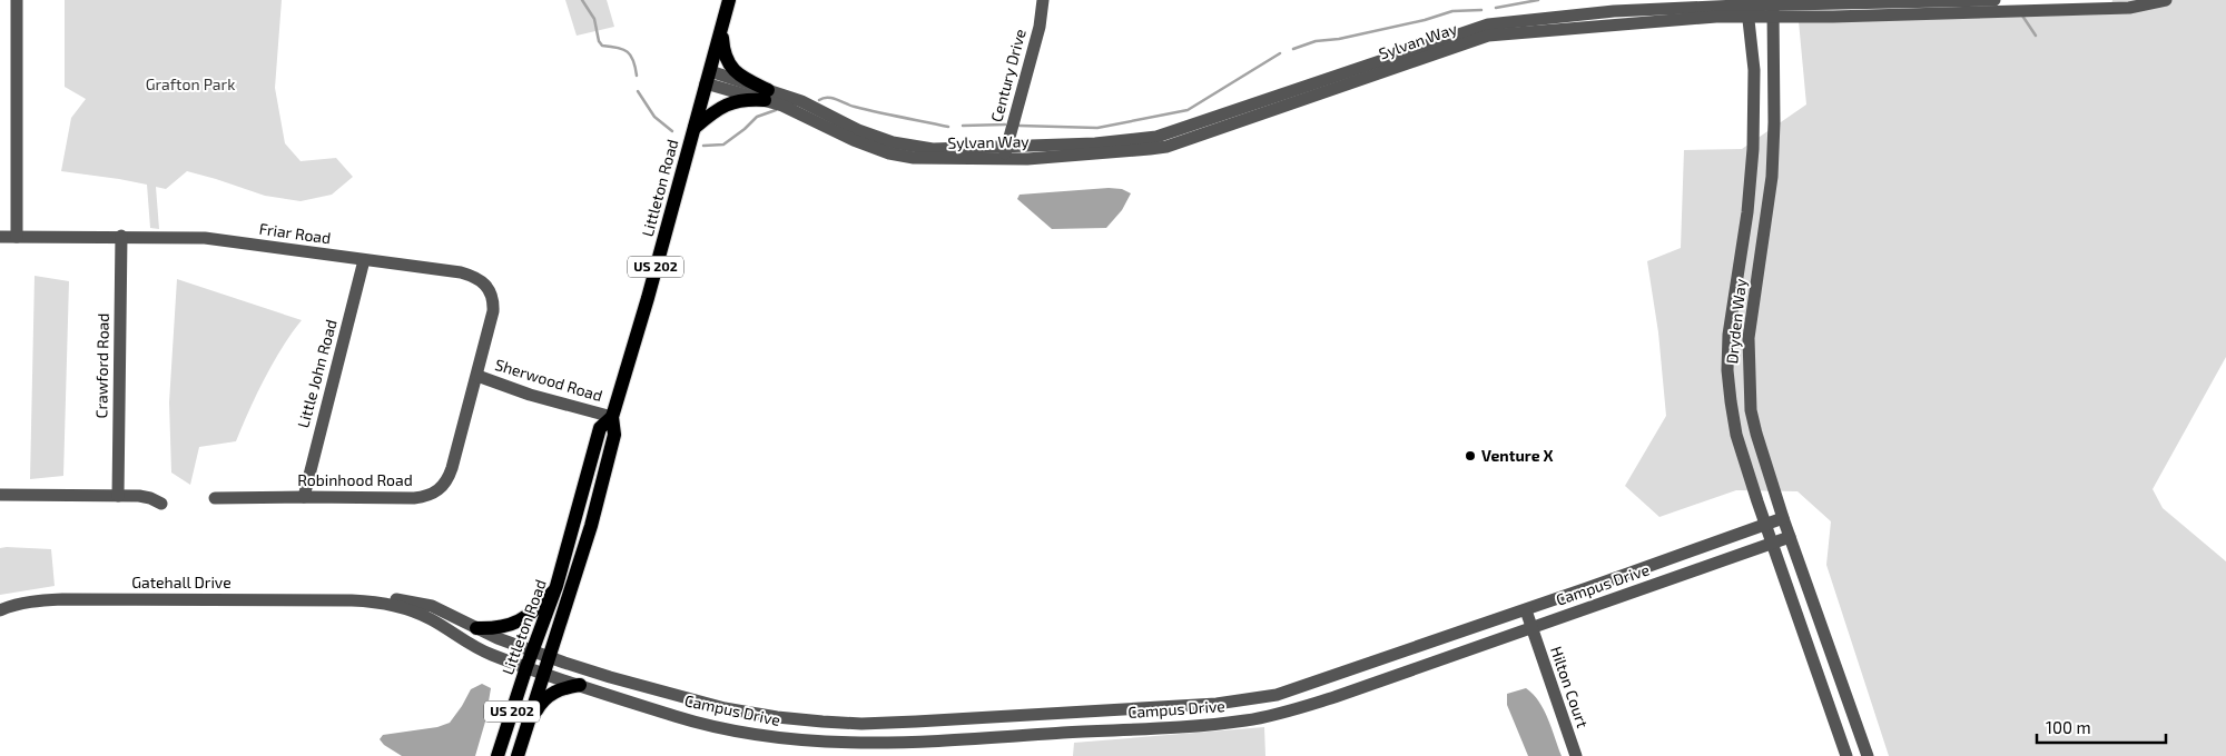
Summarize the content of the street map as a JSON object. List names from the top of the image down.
{
  "streets": {
    "main road": ["Littleton Road", "US 202"],
    "street": [
      "Sylvan Way",
      "Century Drive",
      "Friar Road",
      "Dryden Way",
      "Crawford Road",
      "Little John Road",
      "Sherwood Road",
      "Robinhood Road",
      "Gatehall Drive",
      "Campus Drive",
      "Hilton Court"
    ]
  },
  "crossings": [
    ["Sylvan Way", "Century Drive"],
    ["Sylvan Way", "Littleton Road"],
    ["Sylvan Way", "Dryden Way"],
    ["Littleton Road", "Sherwood Road"],
    ["Littleton Road", "Gatehall Drive"],
    ["Littleton Road", "Campus Drive"],
    ["Friar Road", "Crawford Road"],
    ["Friar Road", "Little John Road"],
    ["Friar Road", "Sherwood Road"],
    ["Friar Road", "Robinhood Road"],
    ["Dryden Way", "Campus Drive"],
    ["Little John Road", "Robinhood Road"],
    ["Sherwood Road", "Robinhood Road"],
    ["Gatehall Drive", "Campus Drive"],
    ["Campus Drive", "Hilton Court"]
  ],
  "parks": ["Grafton Park"],
  "places": ["Venture X"],
  "scale_bar": "100 m"
}
